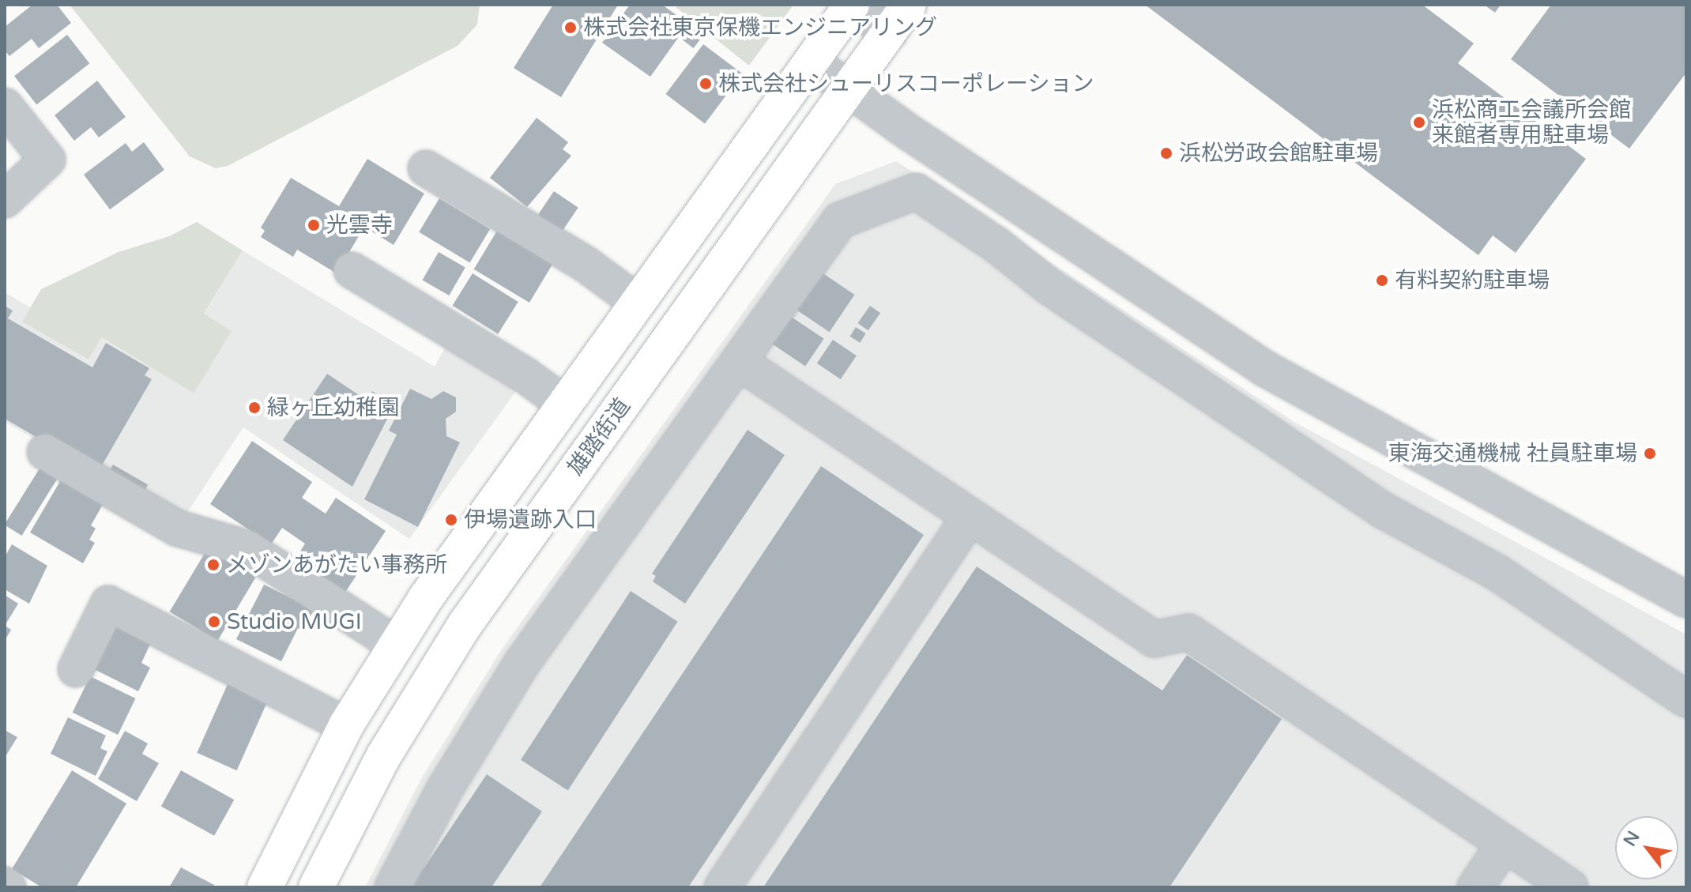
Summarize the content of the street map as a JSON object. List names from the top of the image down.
{
  "streets": {
    "main road": ["雄踏街道"]
  },
  "places": [
    "株式会社東京保機エンジニアリング",
    "株式会社シューリスコーポレーション",
    "浜松商工会議所会館 来館者専用駐車場",
    "浜松労政会館駐車場",
    "光雲寺",
    "有料契約駐車場",
    "緑ヶ丘幼稚園",
    "東海交通機械 社員駐車場",
    "伊場遺跡入口",
    "メゾンあがたい事務所",
    "Studio MUGI"
  ],
  "north": "top left"
}
